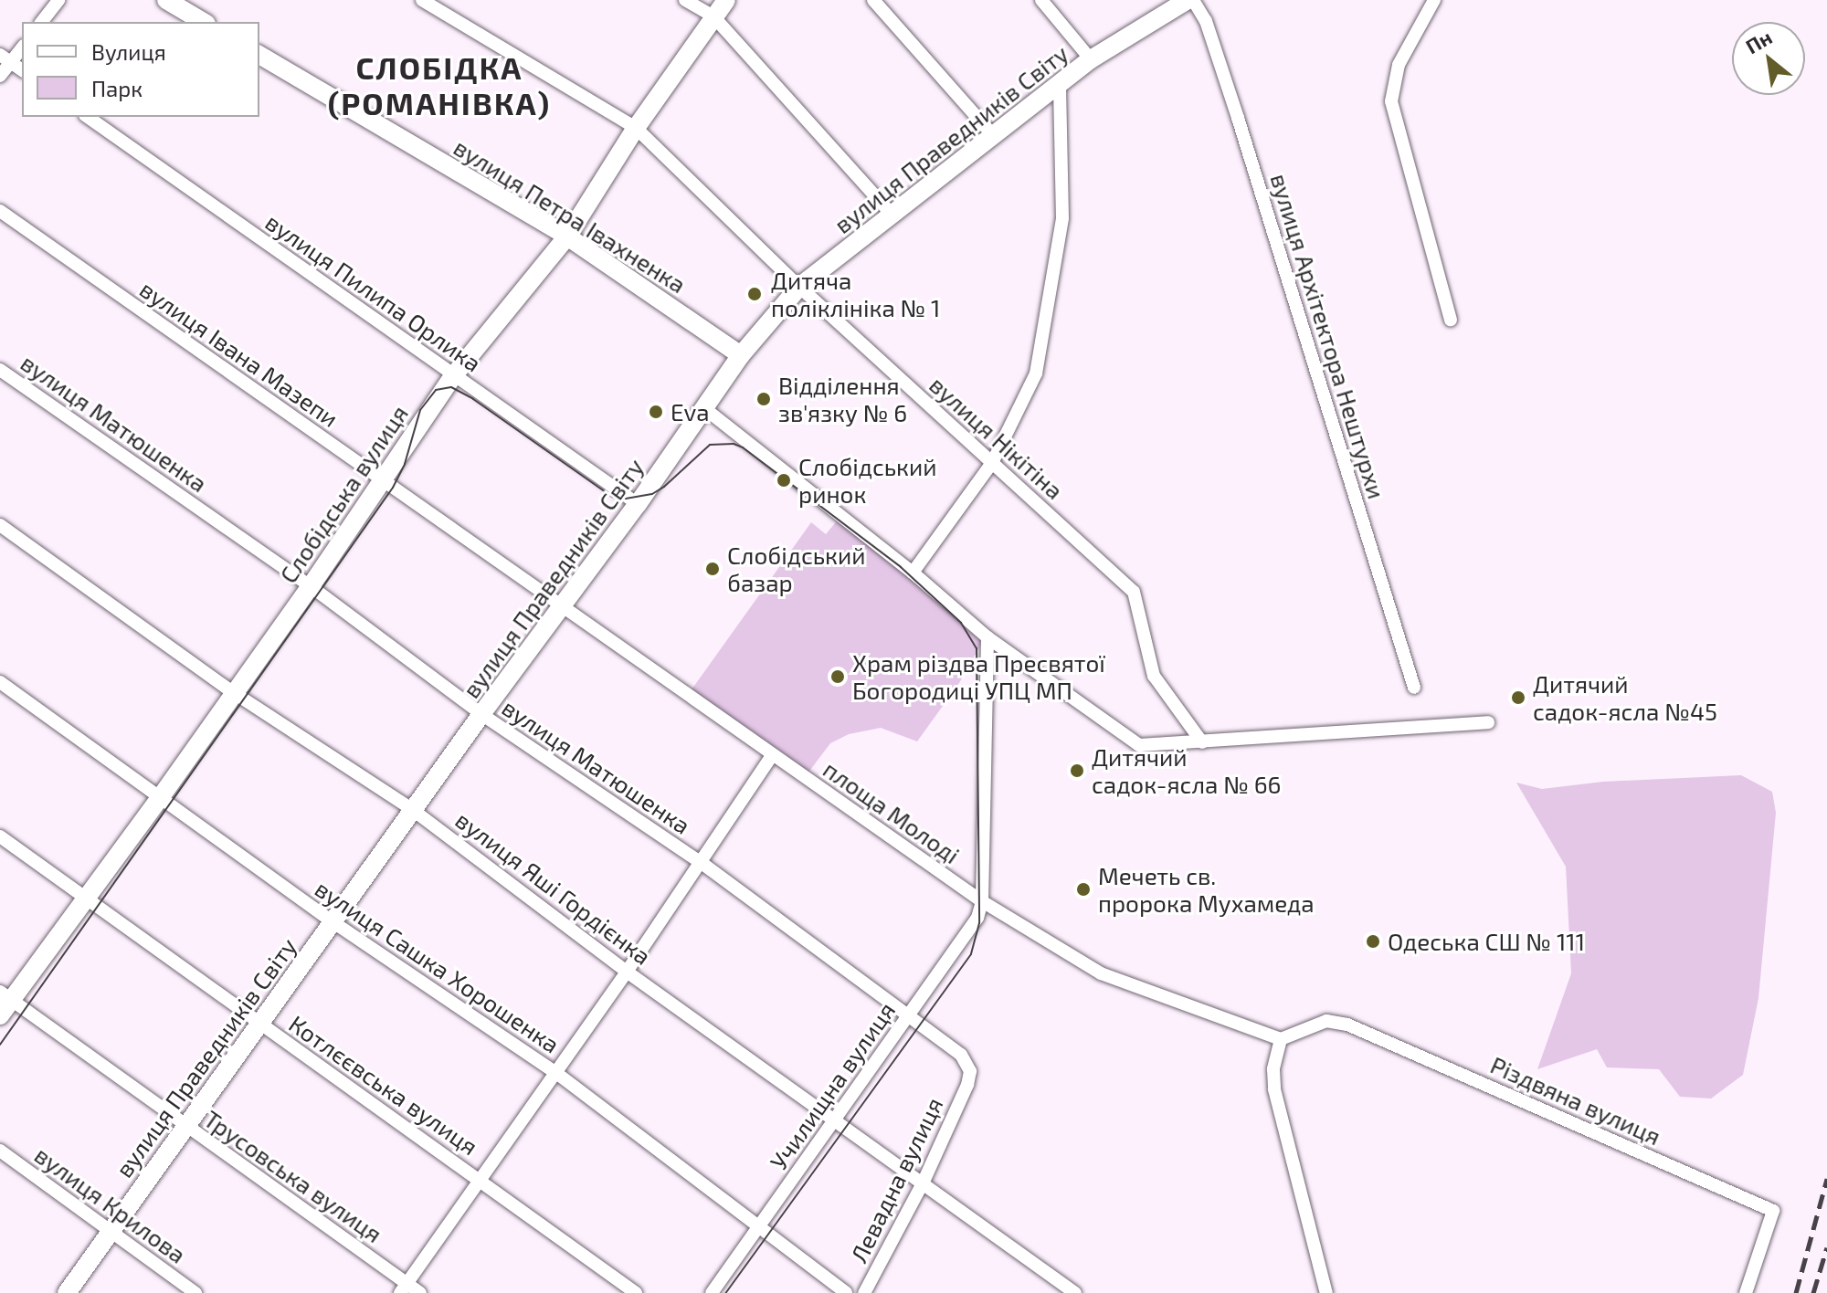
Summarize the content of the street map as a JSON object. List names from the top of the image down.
{
  "streets": {
    "main road": ["вулиця Праведників Світу", "вулиця Петра Івахненка", "Слобідська вулиця"],
    "street": [
      "вулиця Пилипа Орлика",
      "вулиця Архітектора Нештурхи",
      "вулиця Івана Мазепи",
      "вулиця Матюшенка",
      "вулиця Нікітіна",
      "площа Молоді",
      "вулиця Яші Гордієнка",
      "вулиця Сашка Хорошенка",
      "Котлєєвська вулиця",
      "Училищна вулиця",
      "Різдвяна вулиця",
      "Трусовська вулиця",
      "Левадна вулиця",
      "вулиця Крилова"
    ]
  },
  "crossings": [
    ["вулиця Праведників Світу", "вулиця Петра Івахненка"],
    ["вулиця Праведників Світу", "вулиця Пилипа Орлика"],
    ["вулиця Праведників Світу", "вулиця Архітектора Нештурхи"],
    ["вулиця Праведників Світу", "вулиця Івана Мазепи"],
    ["вулиця Праведників Світу", "вулиця Матюшенка"],
    ["вулиця Праведників Світу", "вулиця Нікітіна"],
    ["вулиця Праведників Світу", "площа Молоді"],
    ["вулиця Праведників Світу", "вулиця Яші Гордієнка"],
    ["вулиця Праведників Світу", "вулиця Сашка Хорошенка"],
    ["вулиця Праведників Світу", "Котлєєвська вулиця"],
    ["вулиця Праведників Світу", "Трусовська вулиця"],
    ["вулиця Праведників Світу", "вулиця Крилова"],
    ["вулиця Петра Івахненка", "Слобідська вулиця"],
    ["вулиця Пилипа Орлика", "Слобідська вулиця"],
    ["вулиця Івана Мазепи", "Слобідська вулиця"],
    ["вулиця Івана Мазепи", "площа Молоді"],
    ["вулиця Матюшенка", "Слобідська вулиця"],
    ["вулиця Матюшенка", "Училищна вулиця"],
    ["вулиця Матюшенка", "Левадна вулиця"],
    ["вулиця Нікітіна", "Слобідська вулиця"],
    ["Слобідська вулиця", "вулиця Яші Гордієнка"],
    ["Слобідська вулиця", "вулиця Сашка Хорошенка"],
    ["Слобідська вулиця", "Котлєєвська вулиця"],
    ["Слобідська вулиця", "Трусовська вулиця"],
    ["площа Молоді", "Училищна вулиця"],
    ["вулиця Яші Гордієнка", "Училищна вулиця"],
    ["вулиця Яші Гордієнка", "Левадна вулиця"],
    ["вулиця Сашка Хорошенка", "Училищна вулиця"]
  ],
  "districts": ["СЛОБІДКА (РОМАНІВКА)"],
  "places": [
    "Дитяча поліклініка № 1",
    "Відділення зв'язку № 6",
    "Eva",
    "Слобідський ринок",
    "Слобідський базар",
    "Храм різдва Пресвятої Богородиці УПЦ МП",
    "Дитячий садок-ясла №45",
    "Дитячий садок-ясла № 66",
    "Мечеть св. пророка Мухамеда",
    "Одеська СШ № 111"
  ],
  "legend": ["Вулиця", "Парк"],
  "north": "top left"
}
